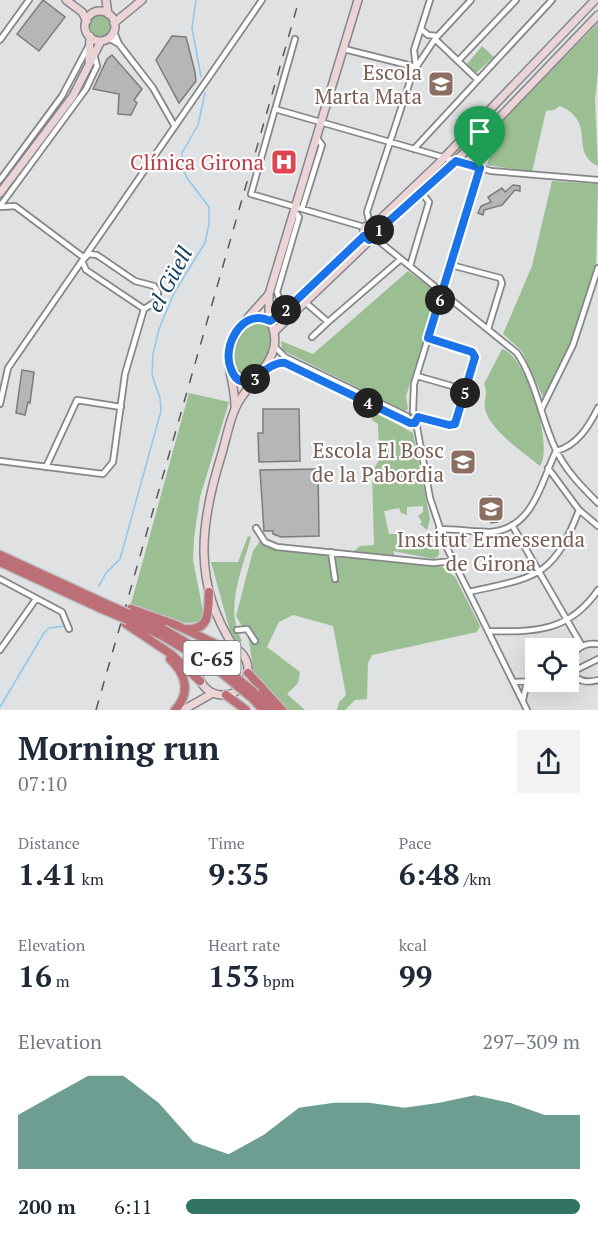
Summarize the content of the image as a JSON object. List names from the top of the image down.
{
  "streets": {
    "highway": ["C-65"]
  },
  "water": ["el Güell"],
  "places": {
    "school or university": ["Escola Marta Mata", "Escola El Bosc de la Pabordia", "Institut Ermessenda de Girona"],
    "hospital": ["Clínica Girona"]
  },
  "page": {
    "pins": [
      "1",
      "6",
      "2",
      "3",
      "5",
      "4"
    ],
    "heading": ["Morning run", "07:10"],
    "stats": [
      ["Distance", "1.41 km"],
      ["Time", "9:35"],
      ["Pace", "6:48 /km"],
      ["Elevation", "16 m"],
      ["Heart rate", "153 bpm"],
      ["kcal", "99"]
    ],
    "chart": ["Elevation", "297–309 m"],
    "list": [
      {
        "name": "200 m",
        "note": "6:11"
      }
    ]
  }
}
